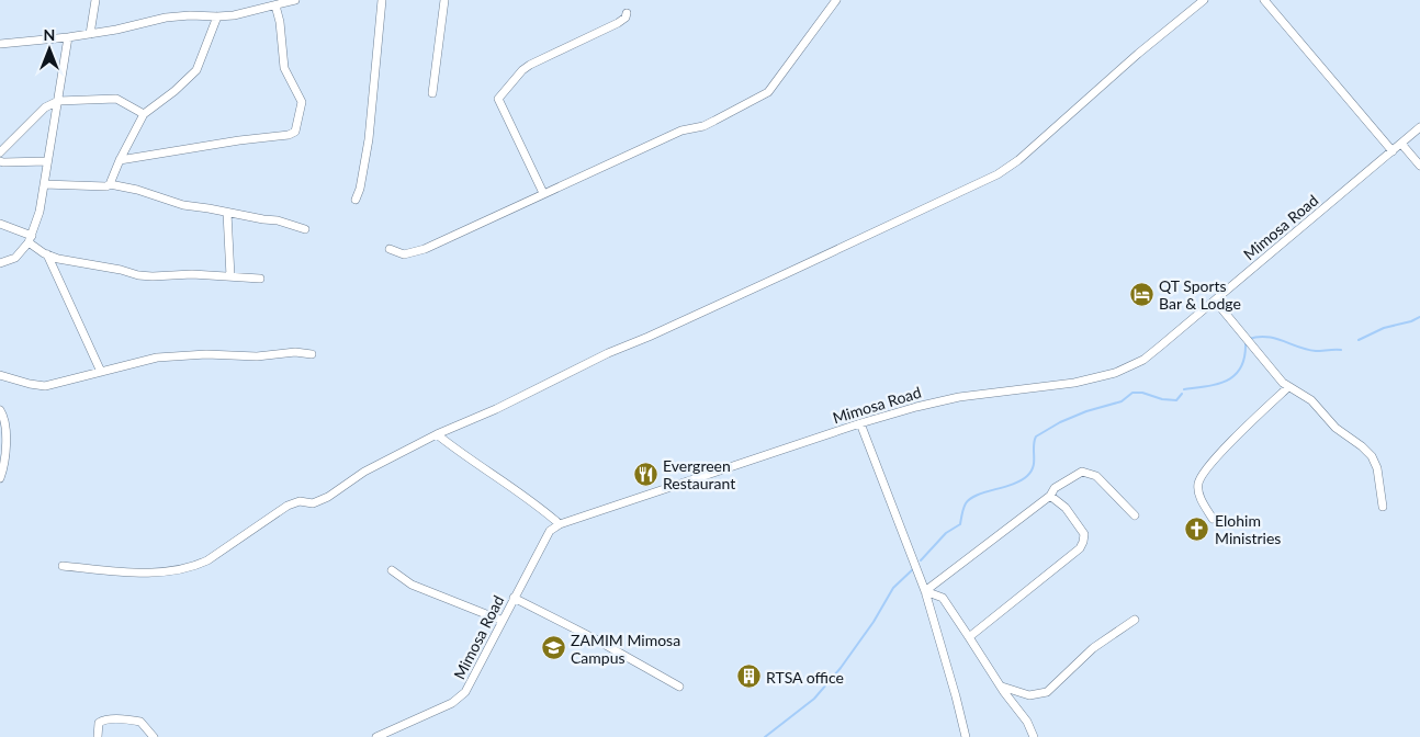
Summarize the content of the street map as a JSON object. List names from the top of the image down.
{
  "streets": {
    "street": ["Mimosa Road"]
  },
  "places": {
    "hotel": ["QT Sports Bar & Lodge"],
    "restaurant": ["Evergreen Restaurant"],
    "church": ["Elohim Ministries"],
    "school or university": ["ZAMIM Mimosa Campus"],
    "building": ["RTSA office"]
  },
  "north": "top"
}
